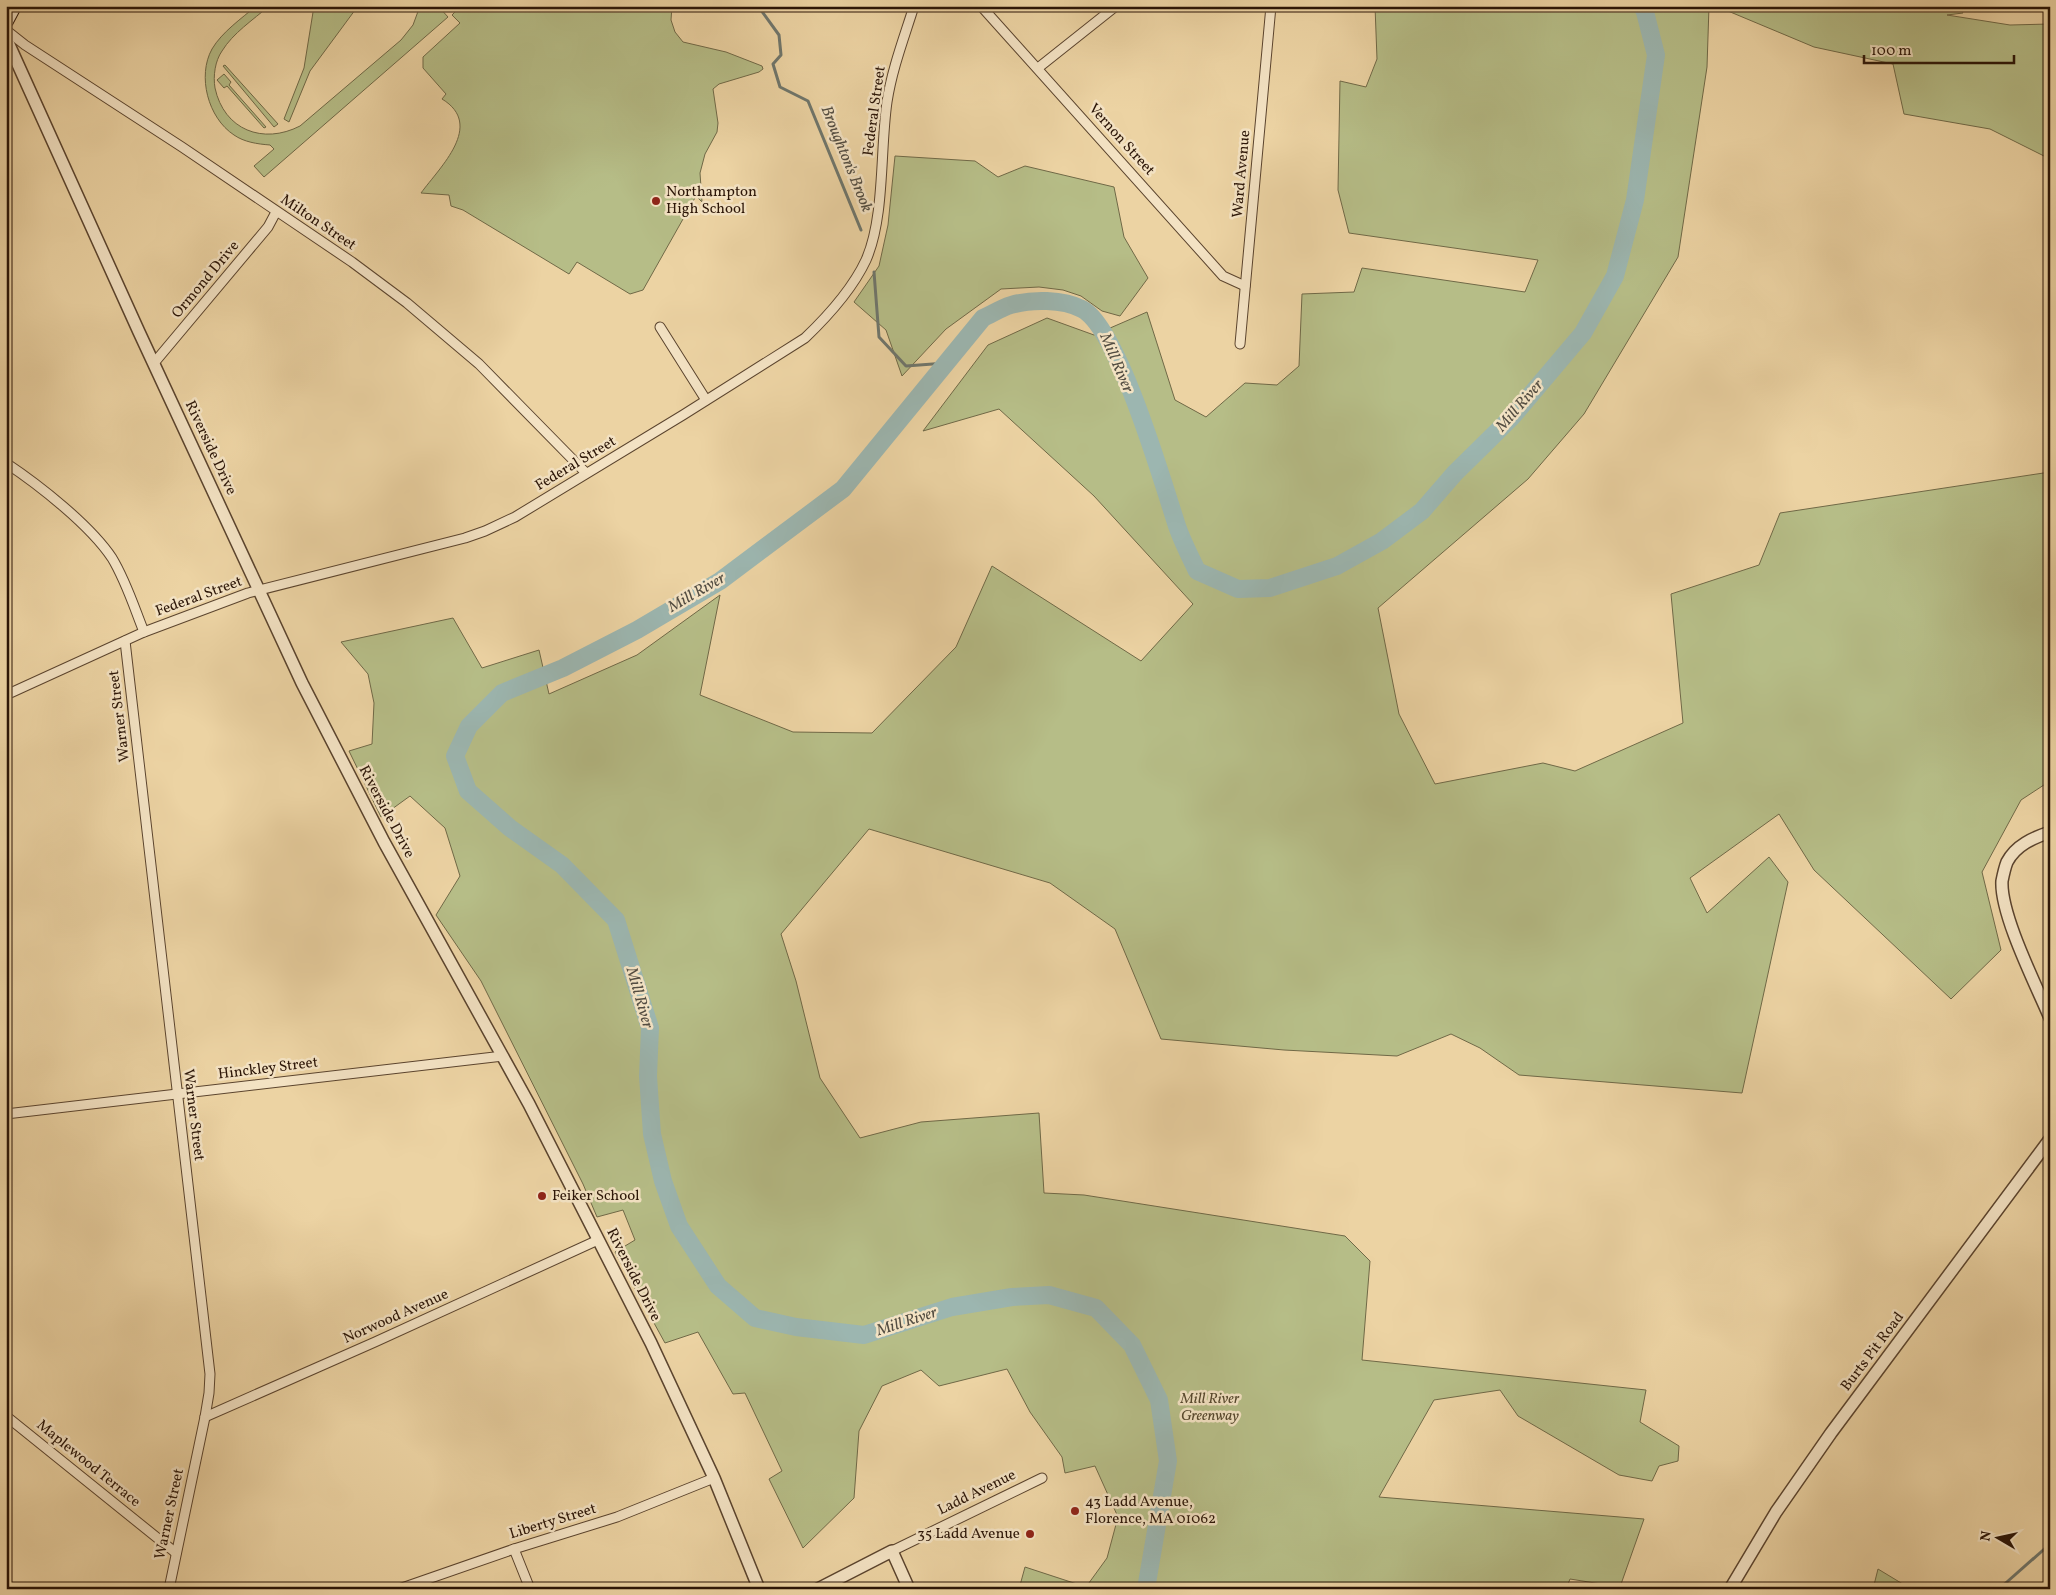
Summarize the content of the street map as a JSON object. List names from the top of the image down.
{
  "streets": {
    "street": [
      "Federal Street",
      "Vernon Street",
      "Ward Avenue",
      "Milton Street",
      "Ormond Drive",
      "Riverside Drive",
      "Warner Street",
      "Hinckley Street",
      "Norwood Avenue",
      "Burts Pit Road",
      "Maplewood Terrace",
      "Ladd Avenue",
      "Liberty Street"
    ]
  },
  "crossings": [
    ["Federal Street", "Milton Street"],
    ["Federal Street", "Riverside Drive"],
    ["Federal Street", "Warner Street"],
    ["Vernon Street", "Ward Avenue"],
    ["Milton Street", "Ormond Drive"],
    ["Ormond Drive", "Riverside Drive"],
    ["Riverside Drive", "Hinckley Street"],
    ["Riverside Drive", "Norwood Avenue"],
    ["Riverside Drive", "Liberty Street"],
    ["Warner Street", "Hinckley Street"],
    ["Warner Street", "Norwood Avenue"],
    ["Warner Street", "Maplewood Terrace"]
  ],
  "water": ["Broughton's Brook", "Mill River"],
  "parks": ["Mill River Greenway"],
  "places": [
    "Northampton High School",
    "Feiker School",
    "43 Ladd Avenue, Florence, MA 01062",
    "35 Ladd Avenue"
  ],
  "scale_bar": "100 m",
  "north": "left"
}
